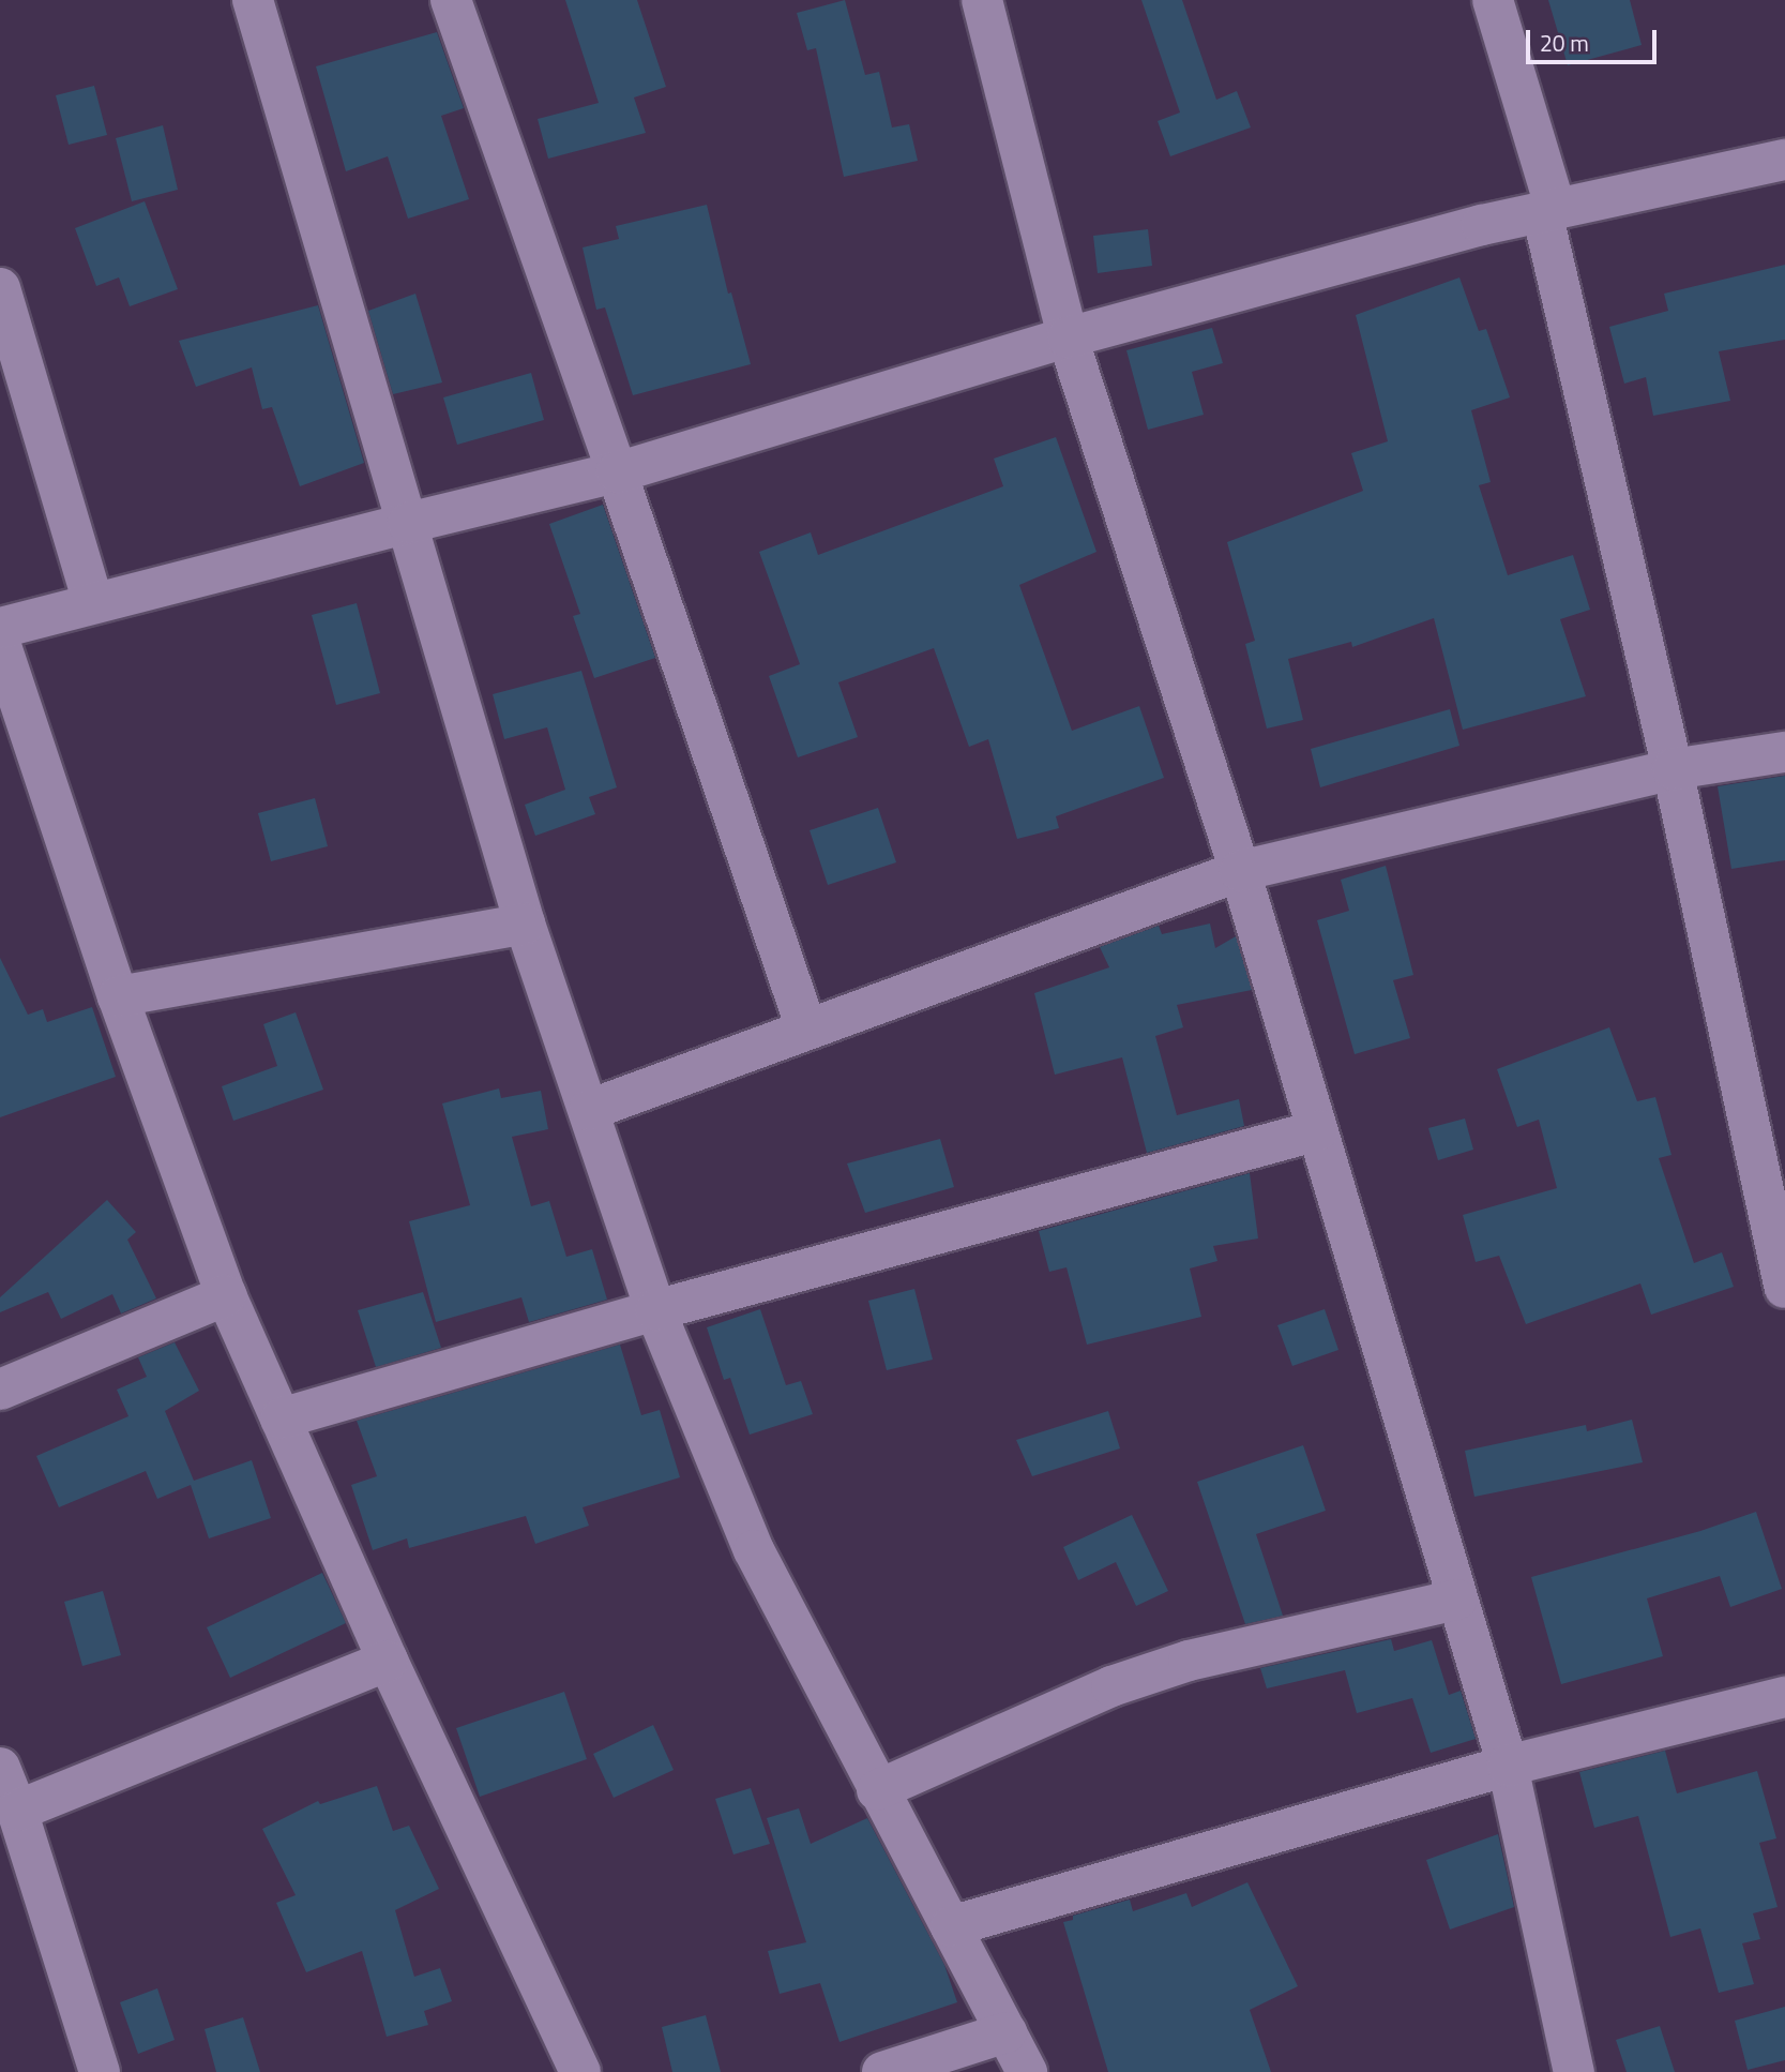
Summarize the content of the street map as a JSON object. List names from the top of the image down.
{
  "scale_bar": "20 m"
}
